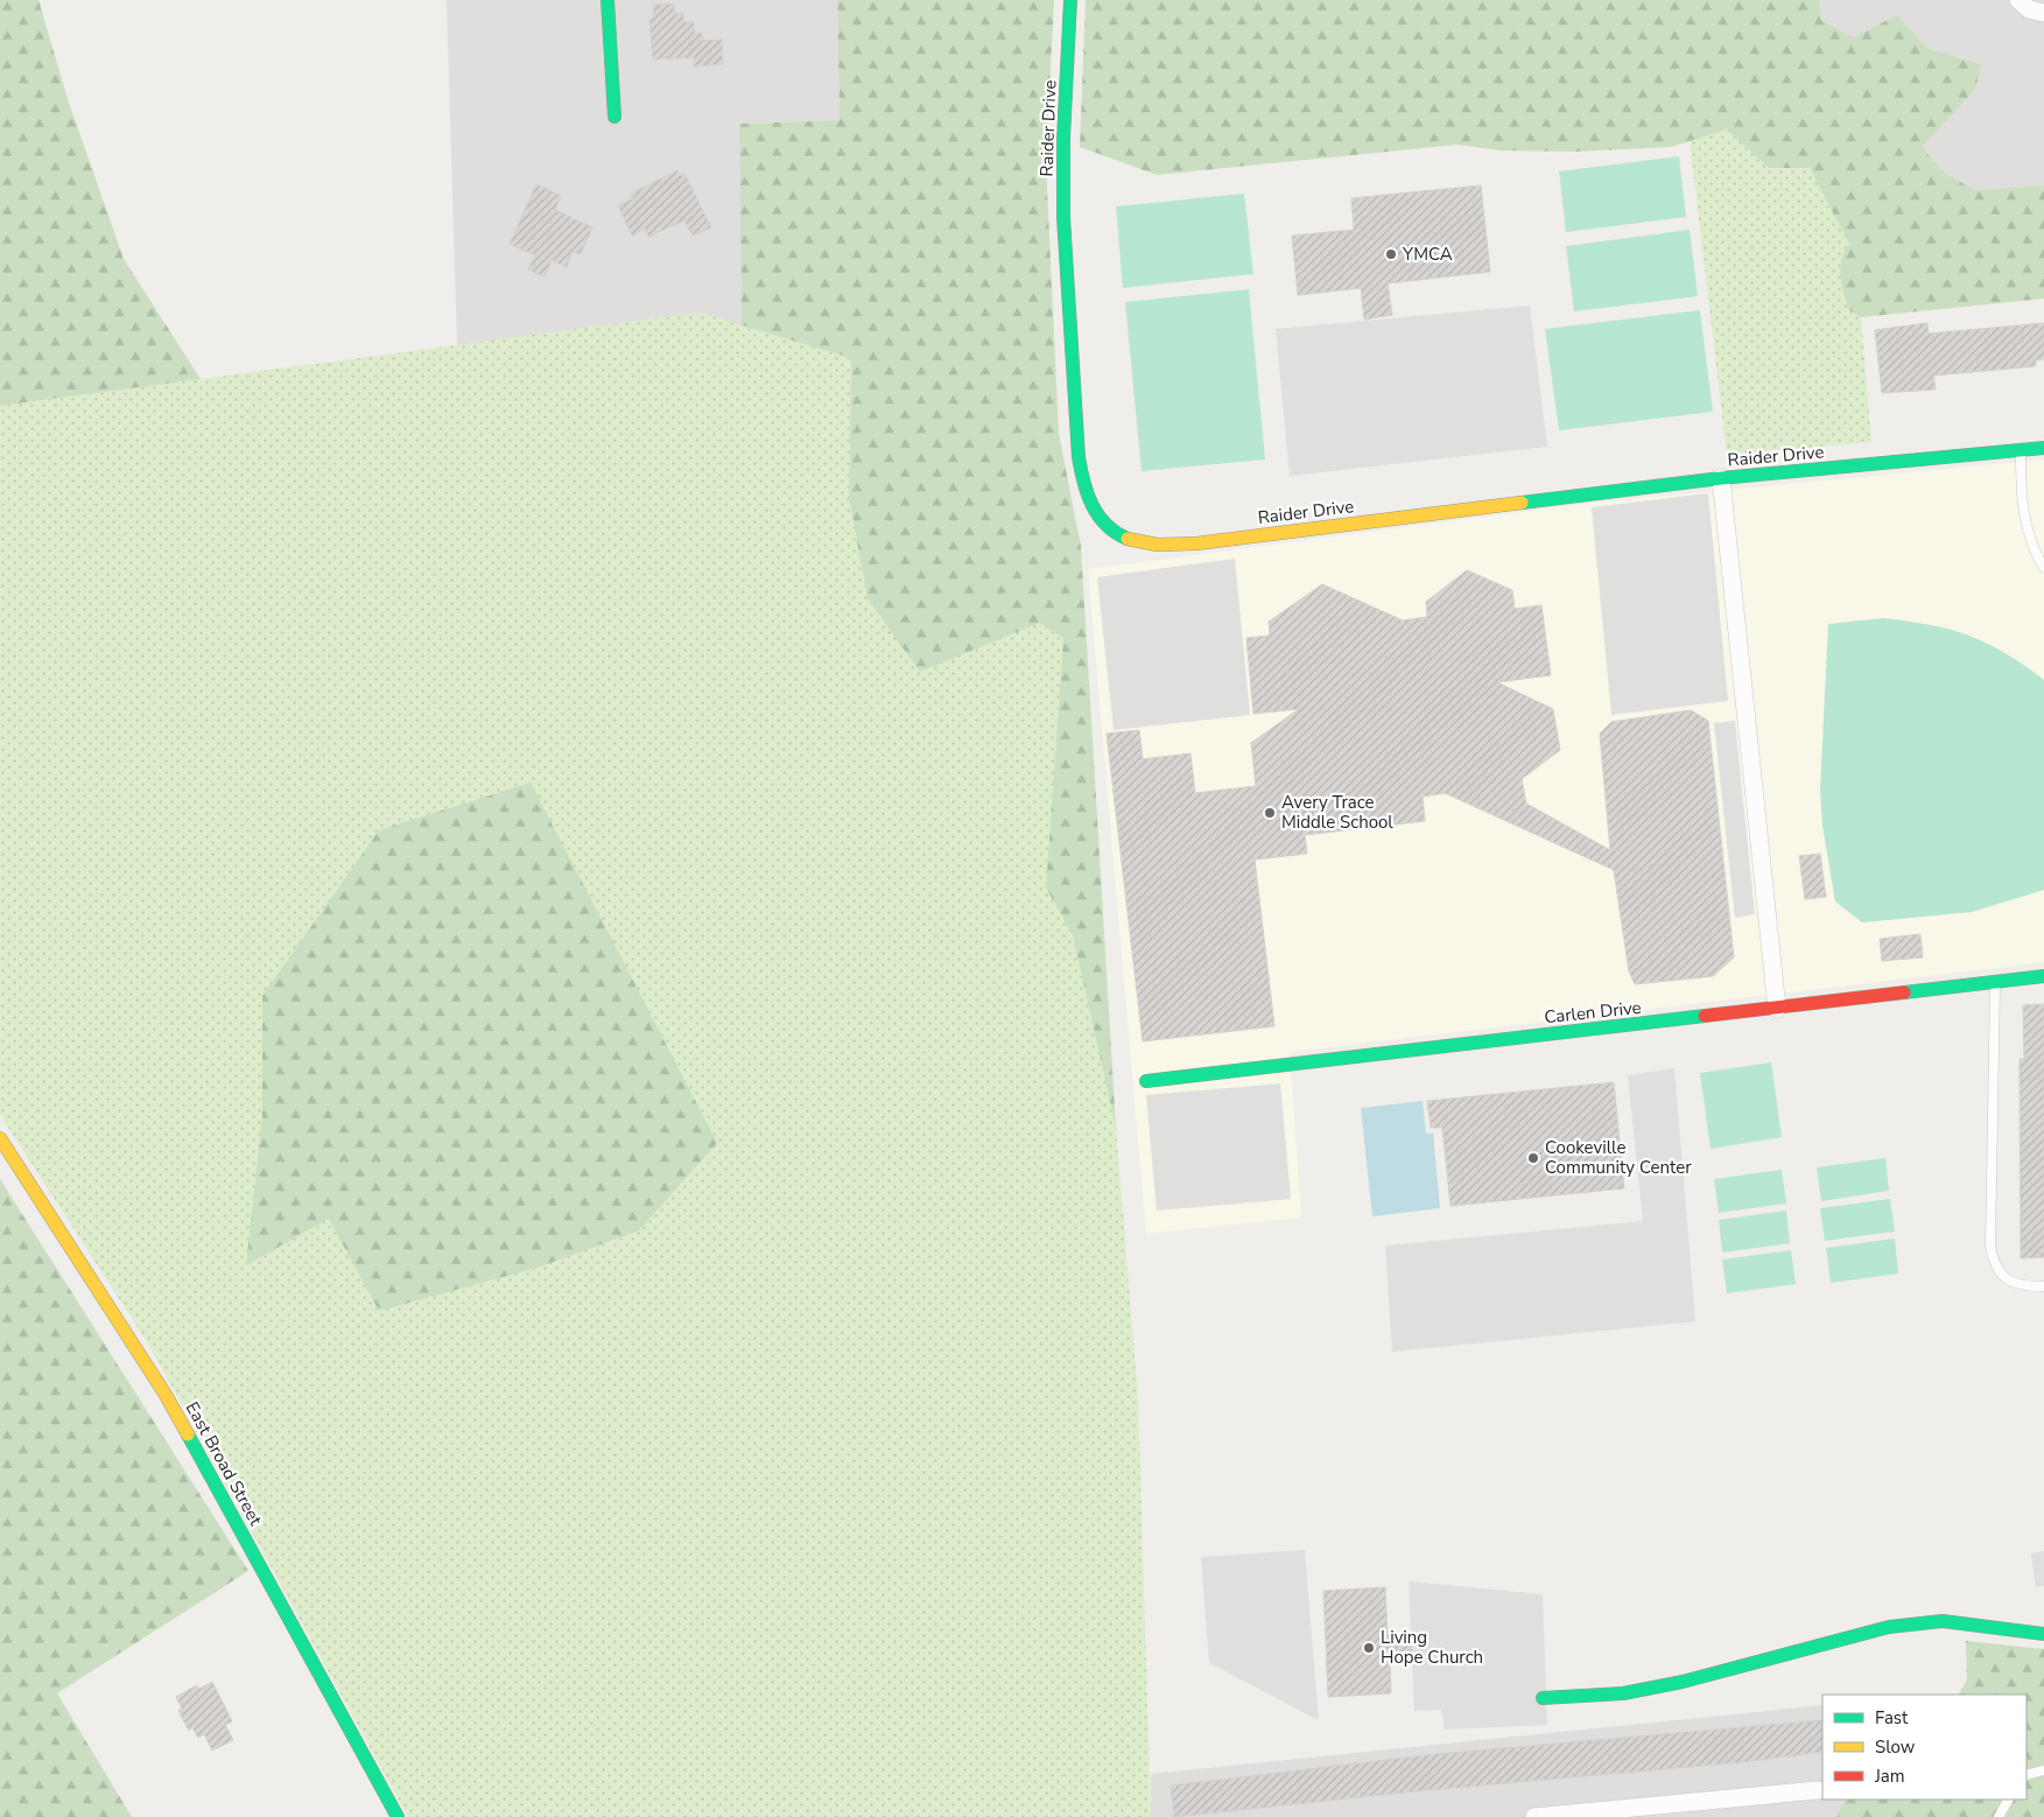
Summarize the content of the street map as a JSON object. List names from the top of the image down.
{
  "streets": {
    "street": ["Raider Drive", "Carlen Drive", "East Broad Street"]
  },
  "places": [
    "YMCA",
    "Avery Trace Middle School",
    "Cookeville Community Center",
    "Living Hope Church"
  ],
  "legend": ["Fast", "Slow", "Jam"]
}
